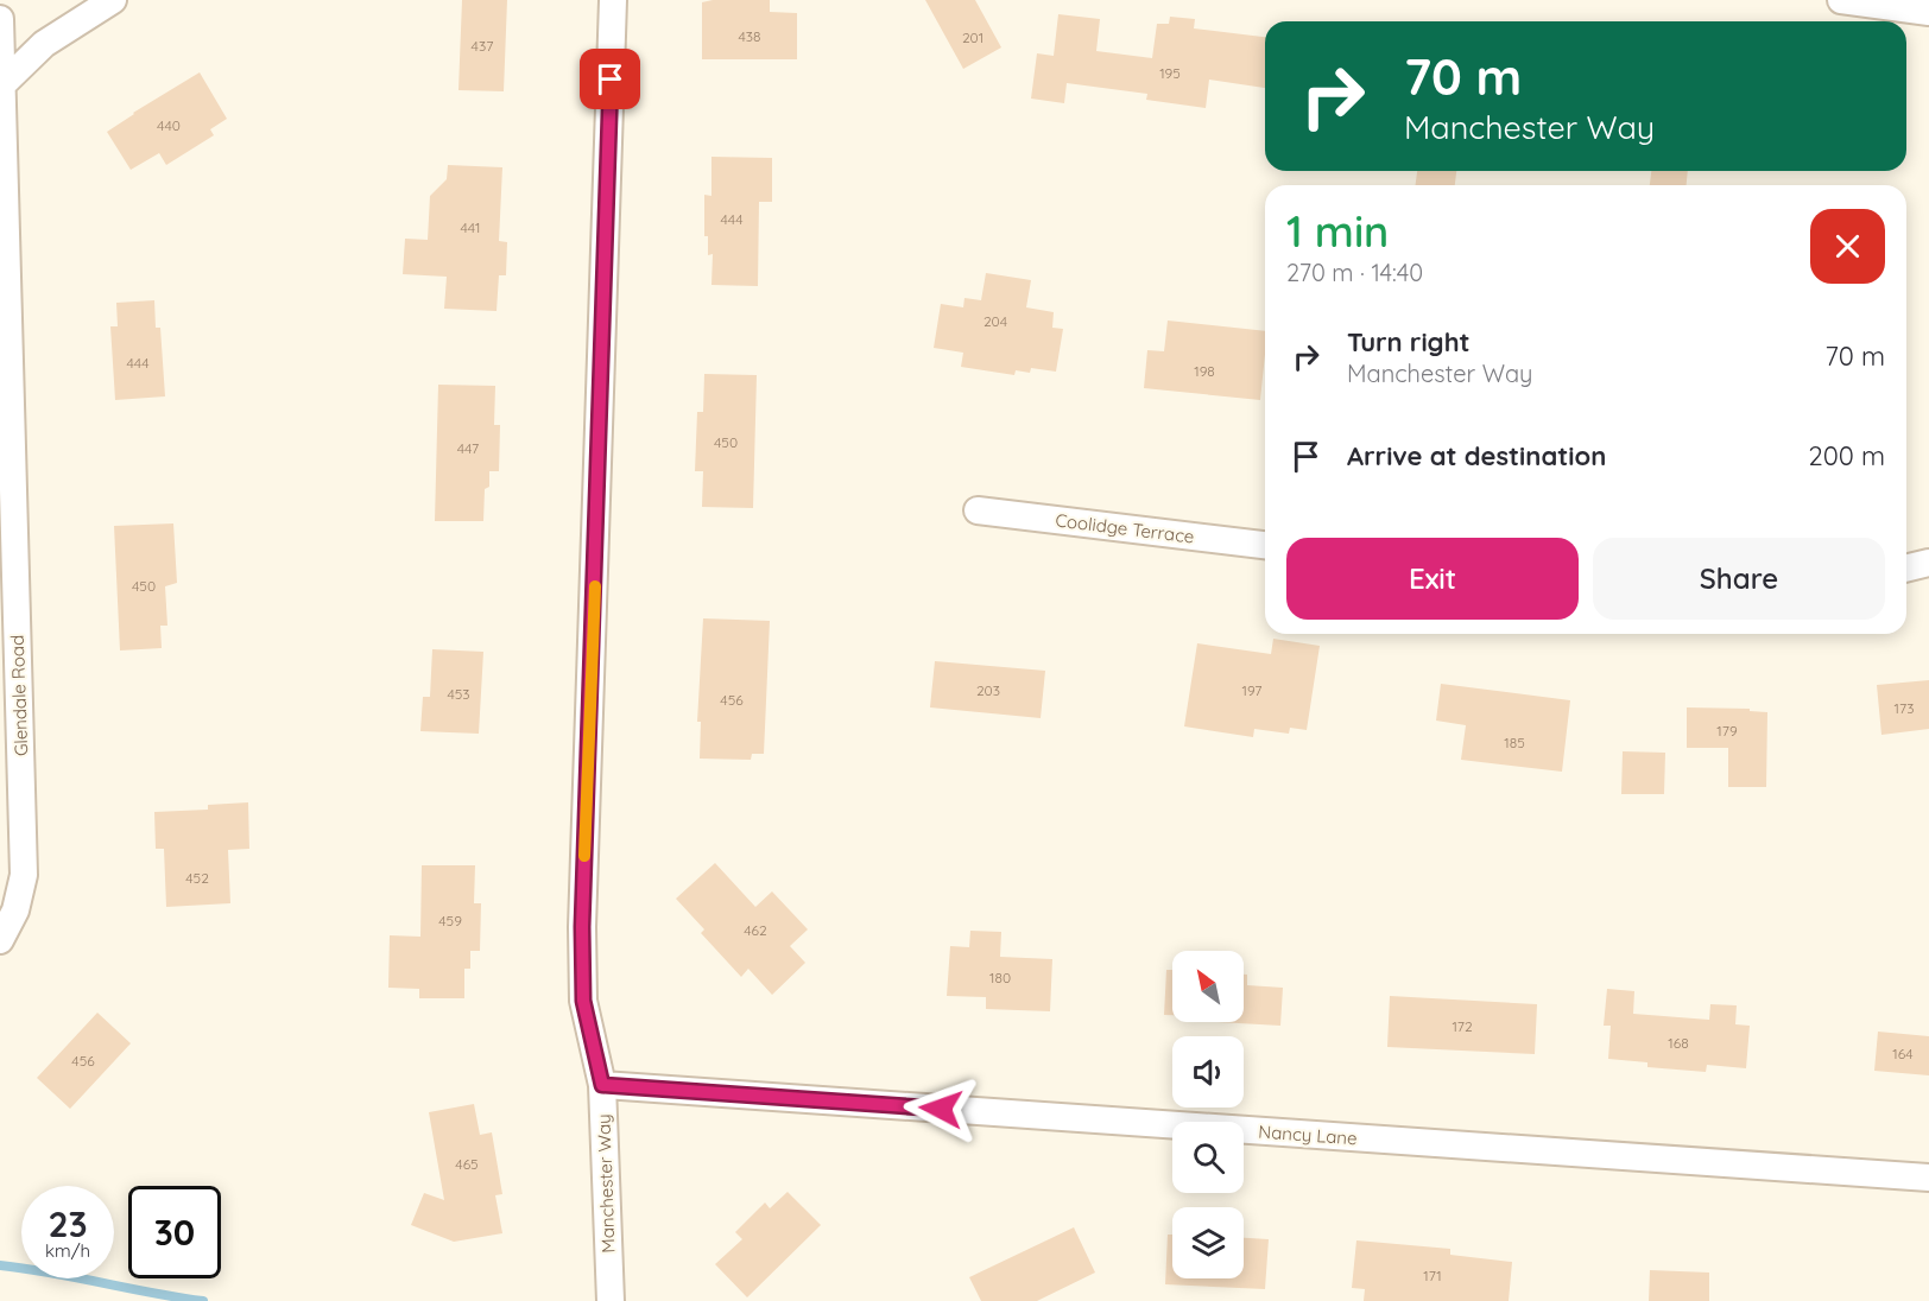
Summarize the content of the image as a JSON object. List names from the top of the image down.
{
  "streets": {
    "street": [
      "Coolidge Terrace",
      "Glendale Road",
      "Nancy Lane",
      "Manchester Way"
    ]
  },
  "crossings": [
    ["Nancy Lane", "Manchester Way"]
  ],
  "house_numbers": [
    "438",
    "201",
    "437",
    "195",
    "440",
    "444",
    "441",
    "204",
    "444",
    "198",
    "450",
    "447",
    "450",
    "203",
    "197",
    "453",
    "456",
    "173",
    "179",
    "185",
    "452",
    "459",
    "462",
    "180",
    "172",
    "168",
    "164",
    "456",
    "465",
    "171"
  ],
  "north": "top left",
  "page": {
    "turn": ["70 m", "Manchester Way"],
    "heading": ["1 min", "270 m · 14:40"],
    "list": [
      {
        "name": "Turn right",
        "note": "Manchester Way",
        "value": "70 m"
      },
      {
        "name": "Arrive at destination",
        "value": "200 m"
      }
    ],
    "buttons": ["Exit", "Share"],
    "speed": "23 km/h",
    "limit": "30"
  }
}
